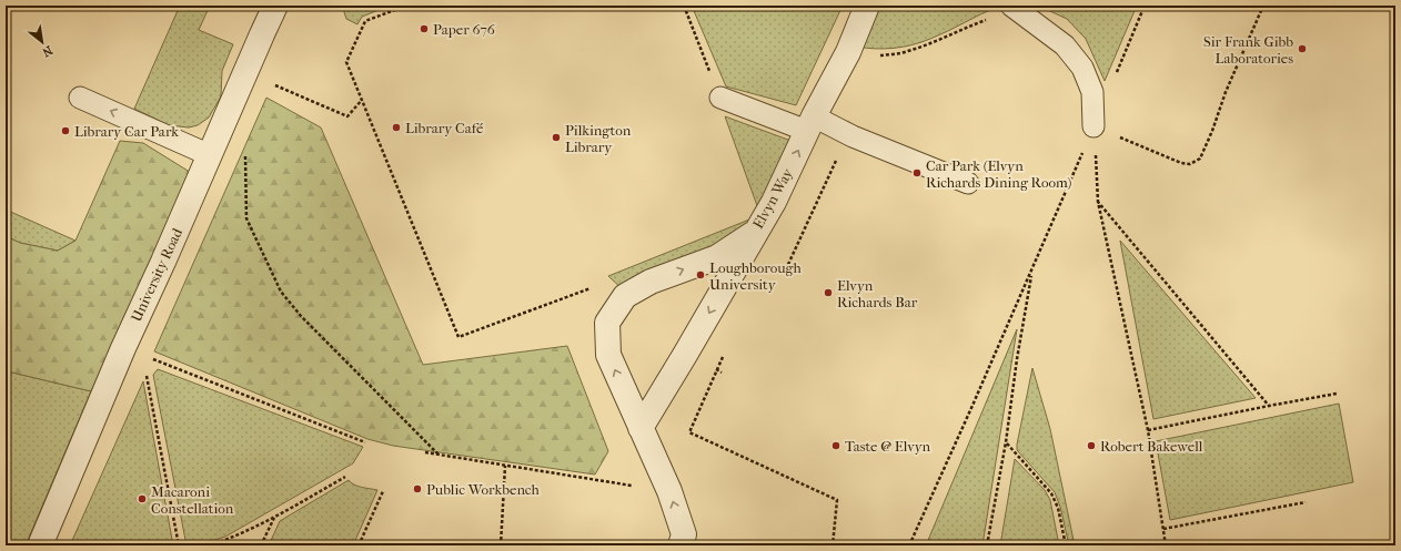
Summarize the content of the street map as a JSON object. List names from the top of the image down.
{
  "streets": {
    "street": ["Elvyn Way", "University Road"]
  },
  "places": [
    "Paper 676",
    "Sir Frank Gibb Laboratories",
    "Library Café",
    "Library Car Park",
    "Pilkington Library",
    "Car Park (Elvyn Richards Dining Room)",
    "Loughborough University",
    "Elvyn Richards Bar",
    "Taste @ Elvyn",
    "Robert Bakewell",
    "Public Workbench",
    "Macaroni Constellation"
  ],
  "north": "bottom right"
}
